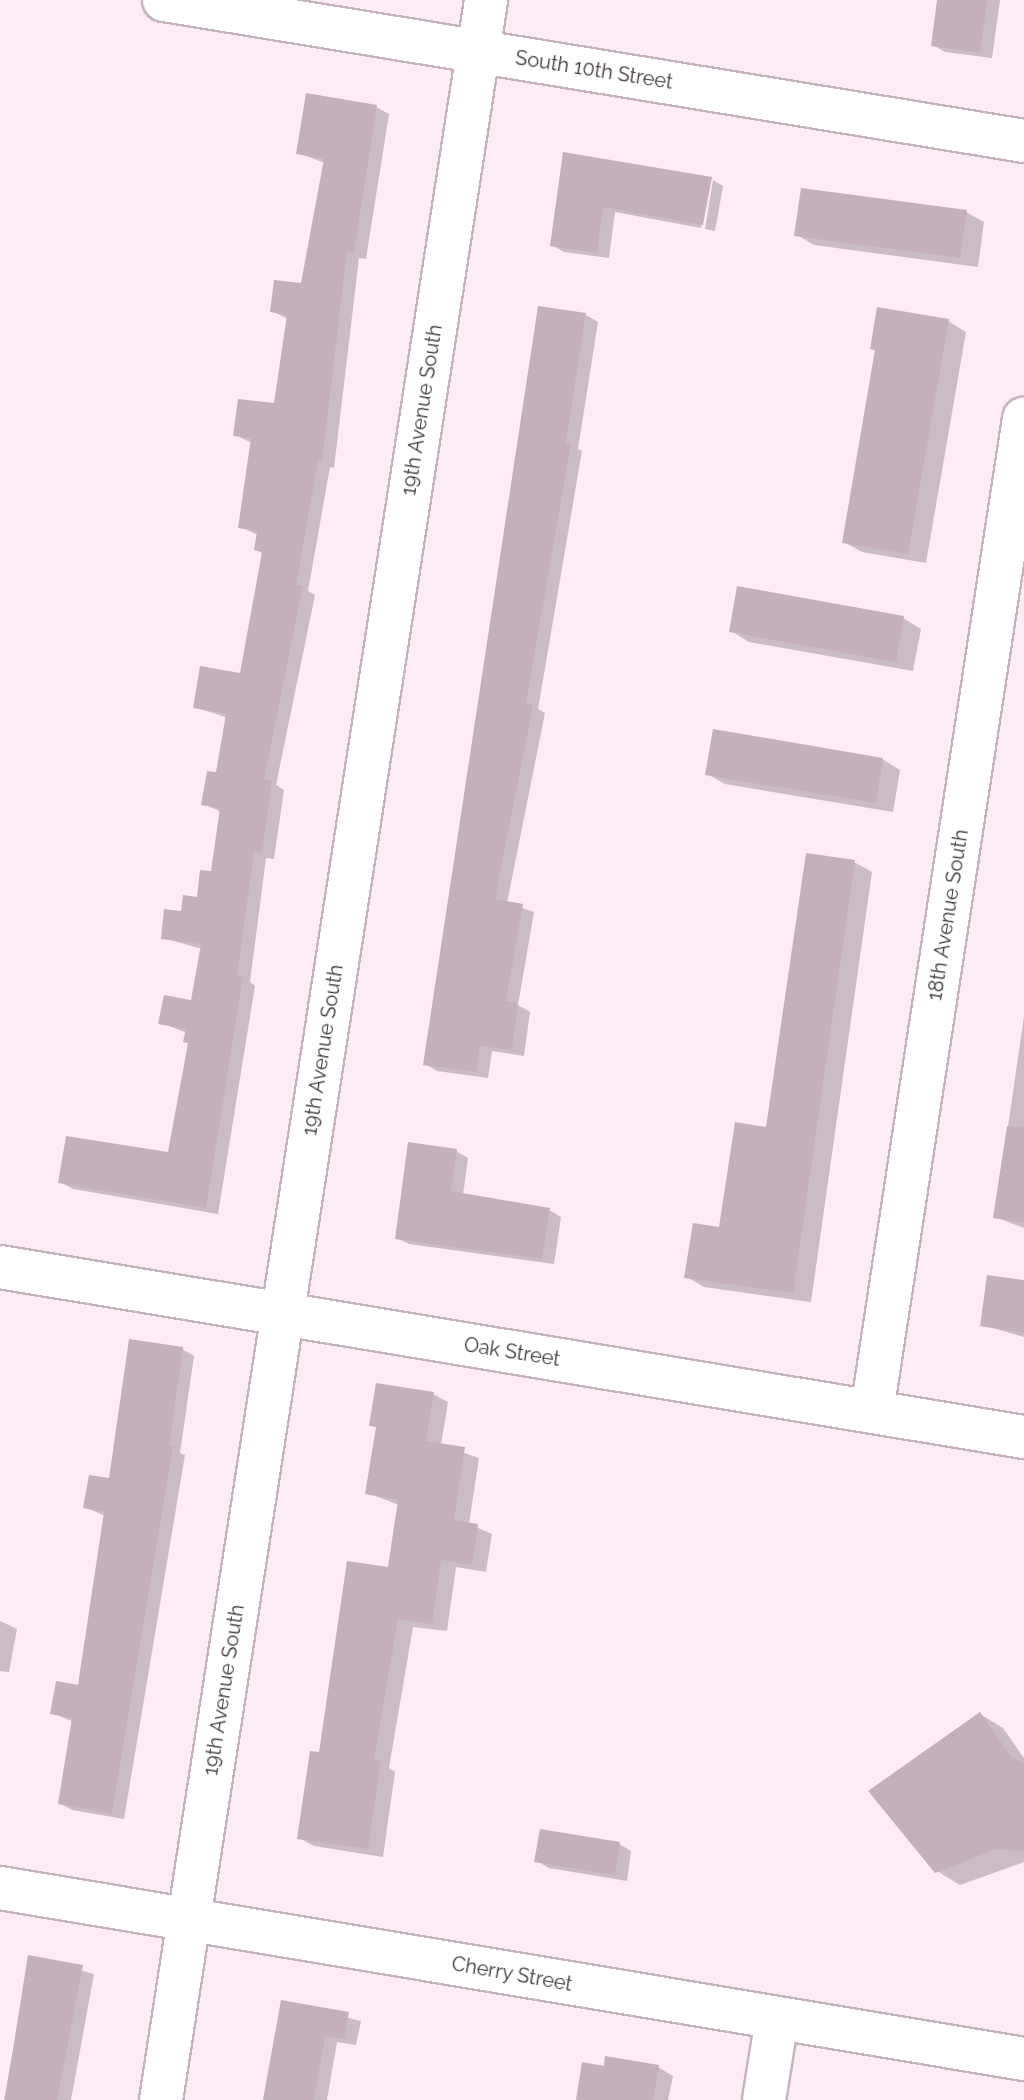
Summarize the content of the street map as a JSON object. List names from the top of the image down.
{
  "streets": {
    "street": [
      "South 10th Street",
      "19th Avenue South",
      "18th Avenue South",
      "Oak Street",
      "Cherry Street"
    ]
  },
  "crossings": [
    ["South 10th Street", "19th Avenue South"],
    ["19th Avenue South", "Oak Street"],
    ["19th Avenue South", "Cherry Street"],
    ["18th Avenue South", "Oak Street"]
  ]
}
